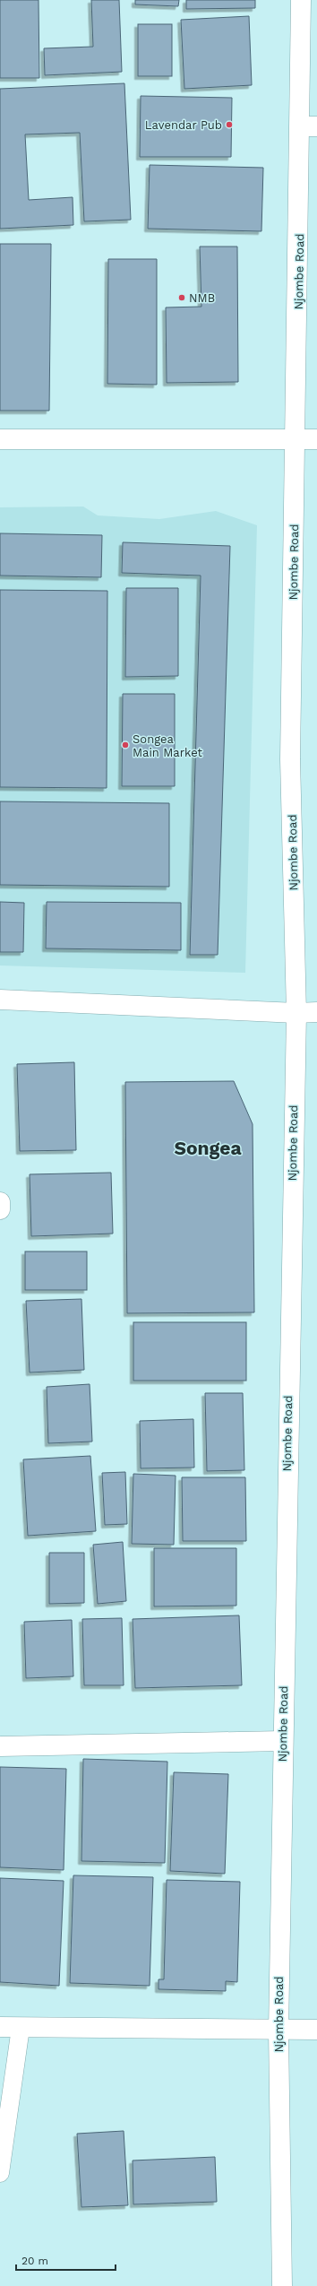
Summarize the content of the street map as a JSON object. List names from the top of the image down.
{
  "streets": {
    "main road": ["Njombe Road"]
  },
  "districts": ["Songea"],
  "places": ["Lavendar Pub", "NMB", "Songea Main Market"],
  "scale_bar": "20 m"
}
